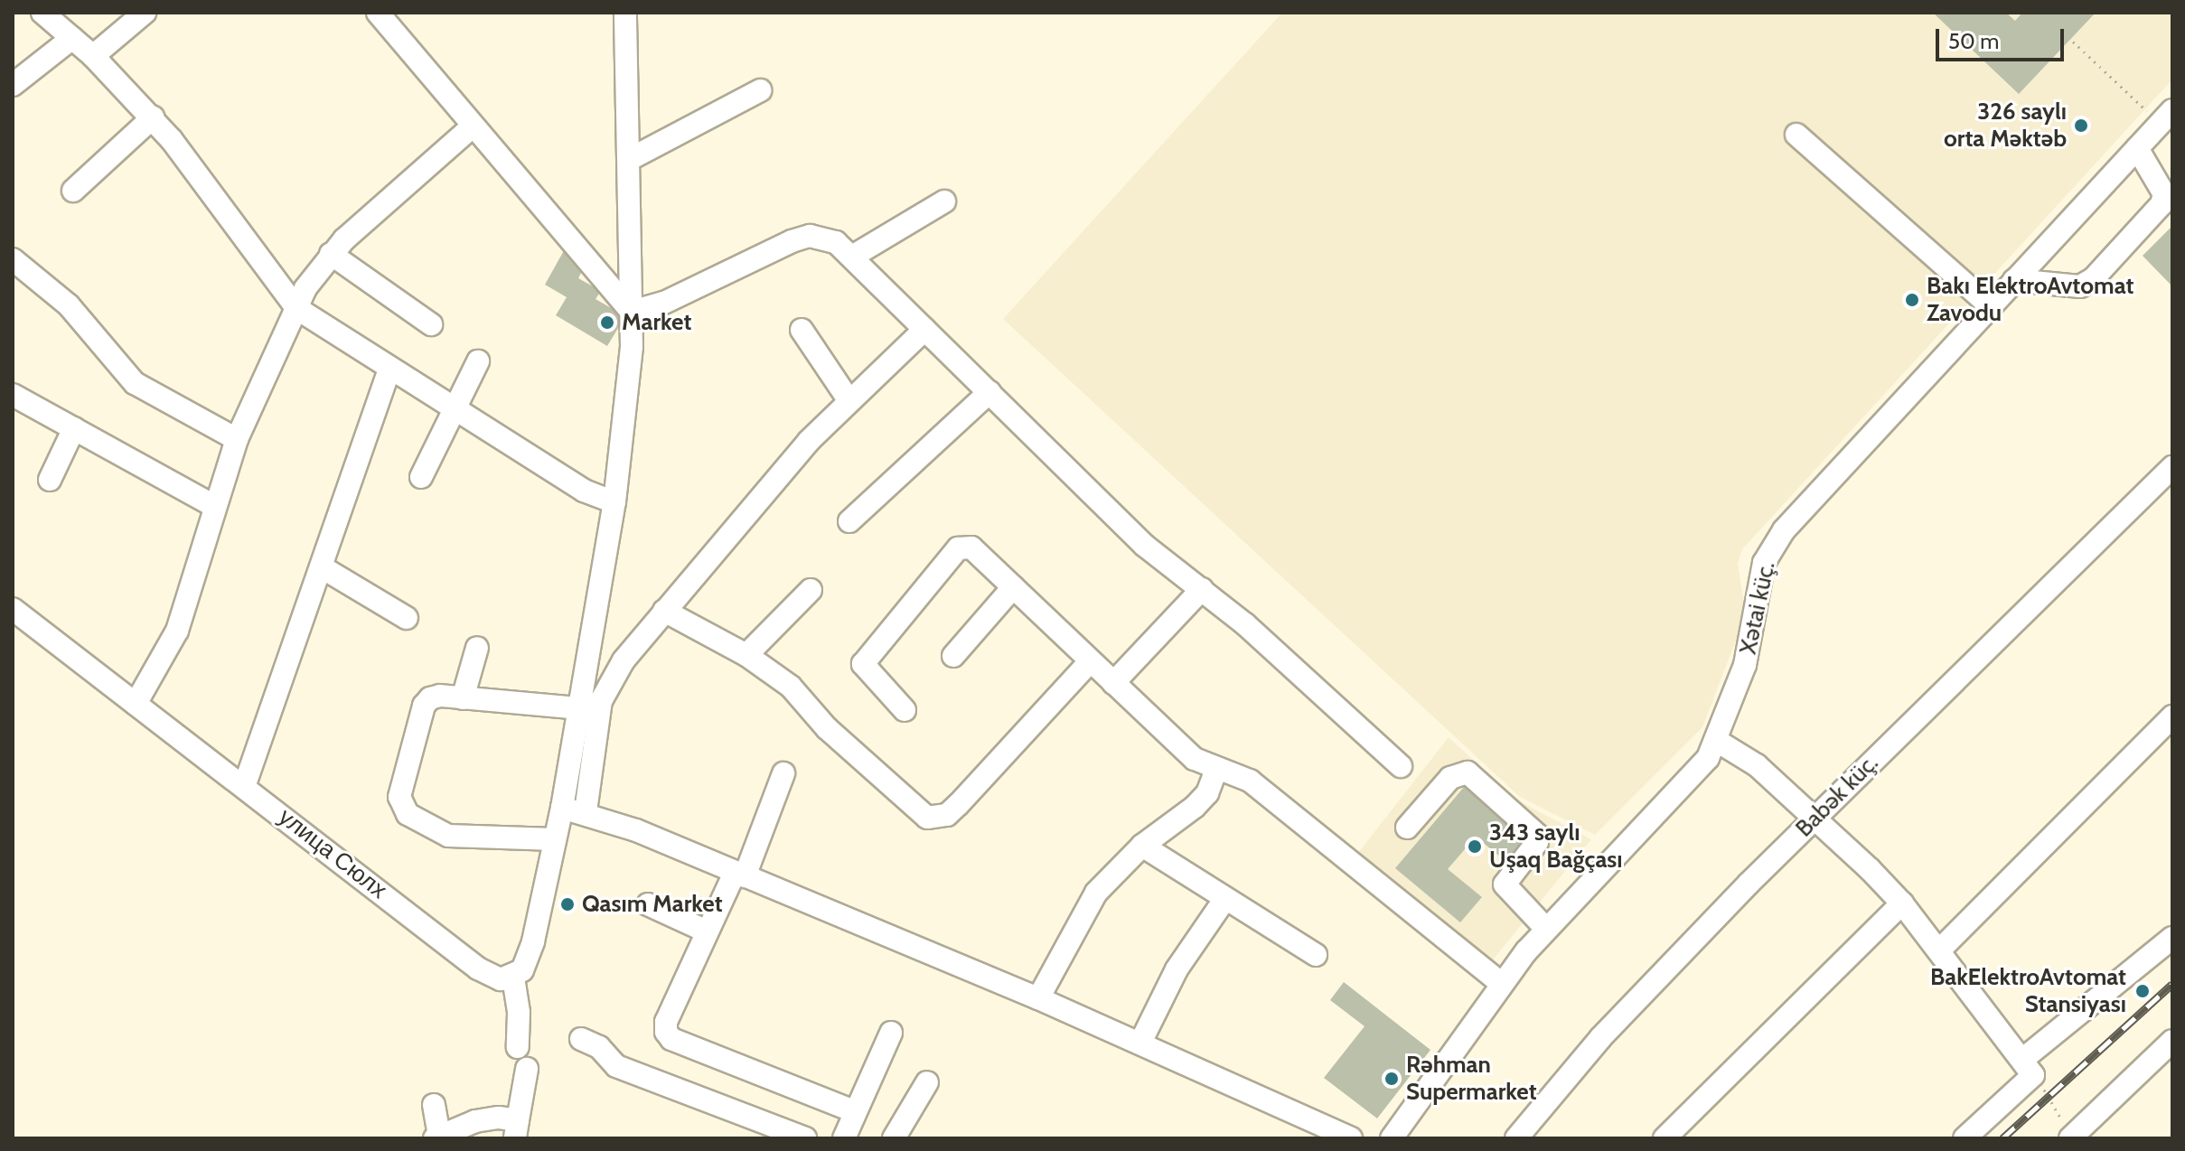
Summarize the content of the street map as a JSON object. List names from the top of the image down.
{
  "streets": {
    "street": ["Xətai küç.", "Babək küç.", "улица Сюлх"]
  },
  "places": [
    "326 saylı orta Məktəb",
    "Bakı ElektroAvtomat Zavodu",
    "Market",
    "343 saylı Uşaq Bağçası",
    "Qasım Market",
    "BakElektroAvtomat Stansiyası",
    "Rəhman Supermarket"
  ],
  "scale_bar": "50 m"
}
